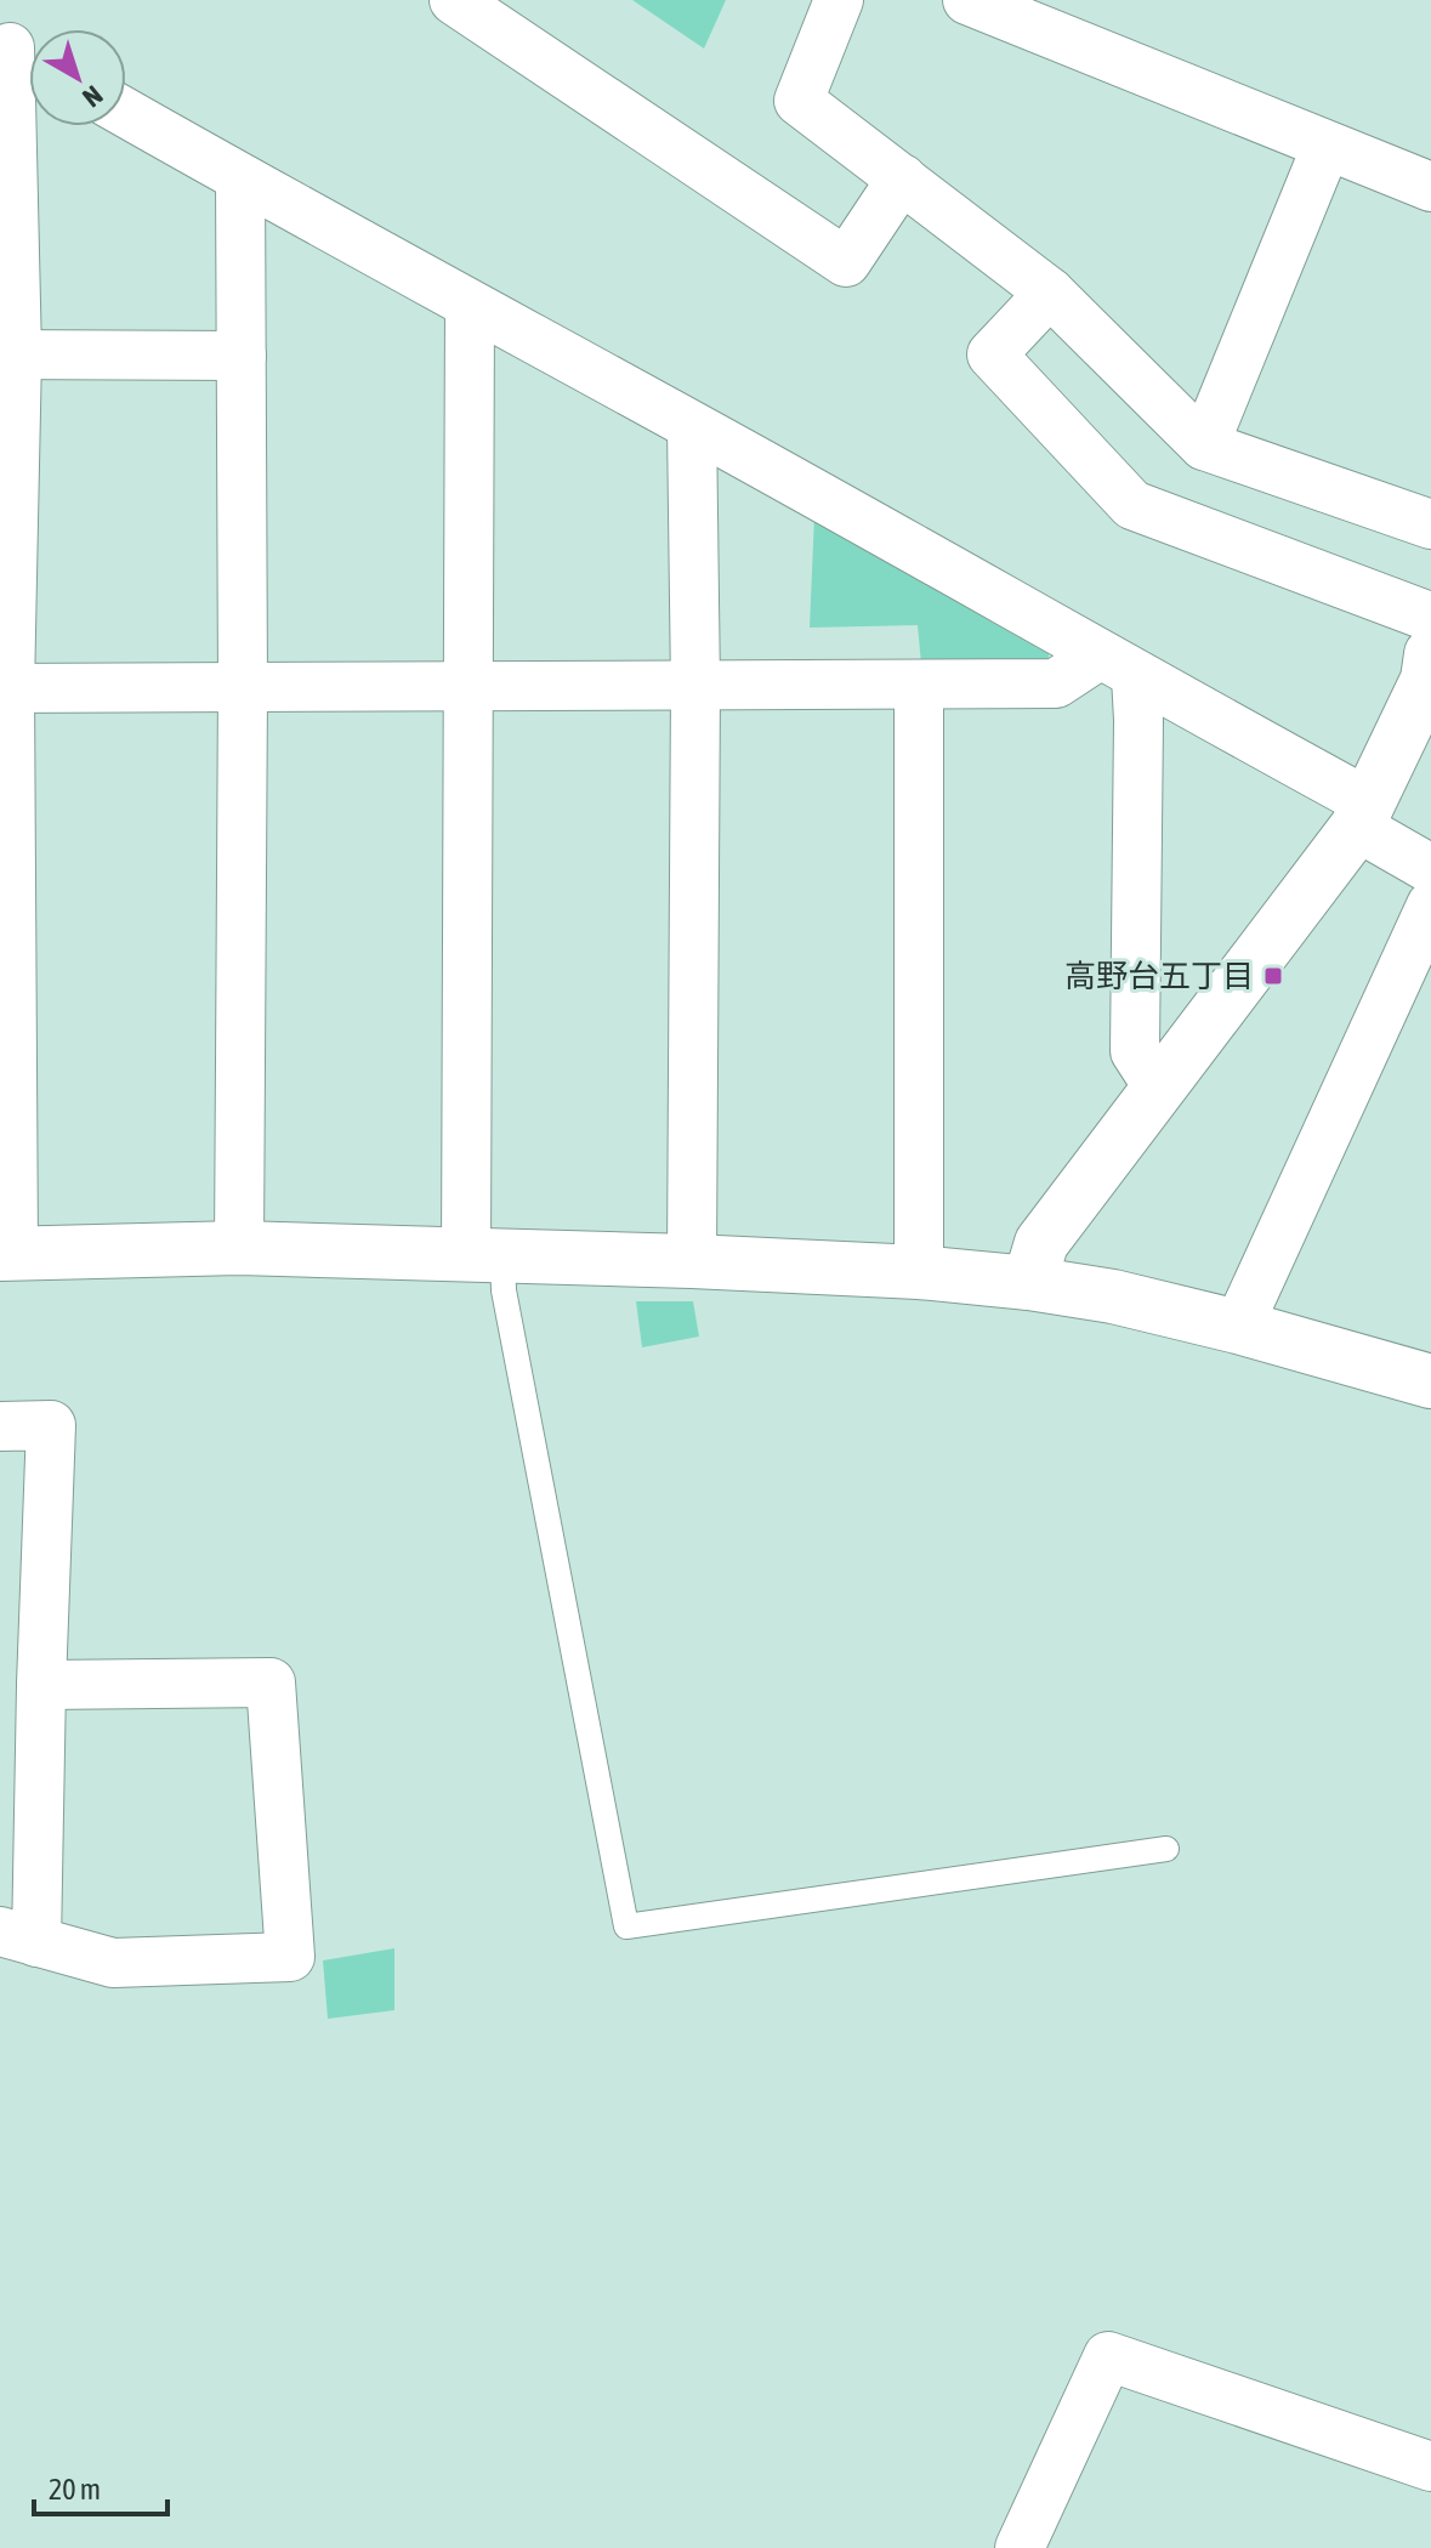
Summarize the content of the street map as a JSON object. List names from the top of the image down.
{
  "places": {
    "transit": ["高野台五丁目"]
  },
  "scale_bar": "20 m",
  "north": "bottom right"
}
